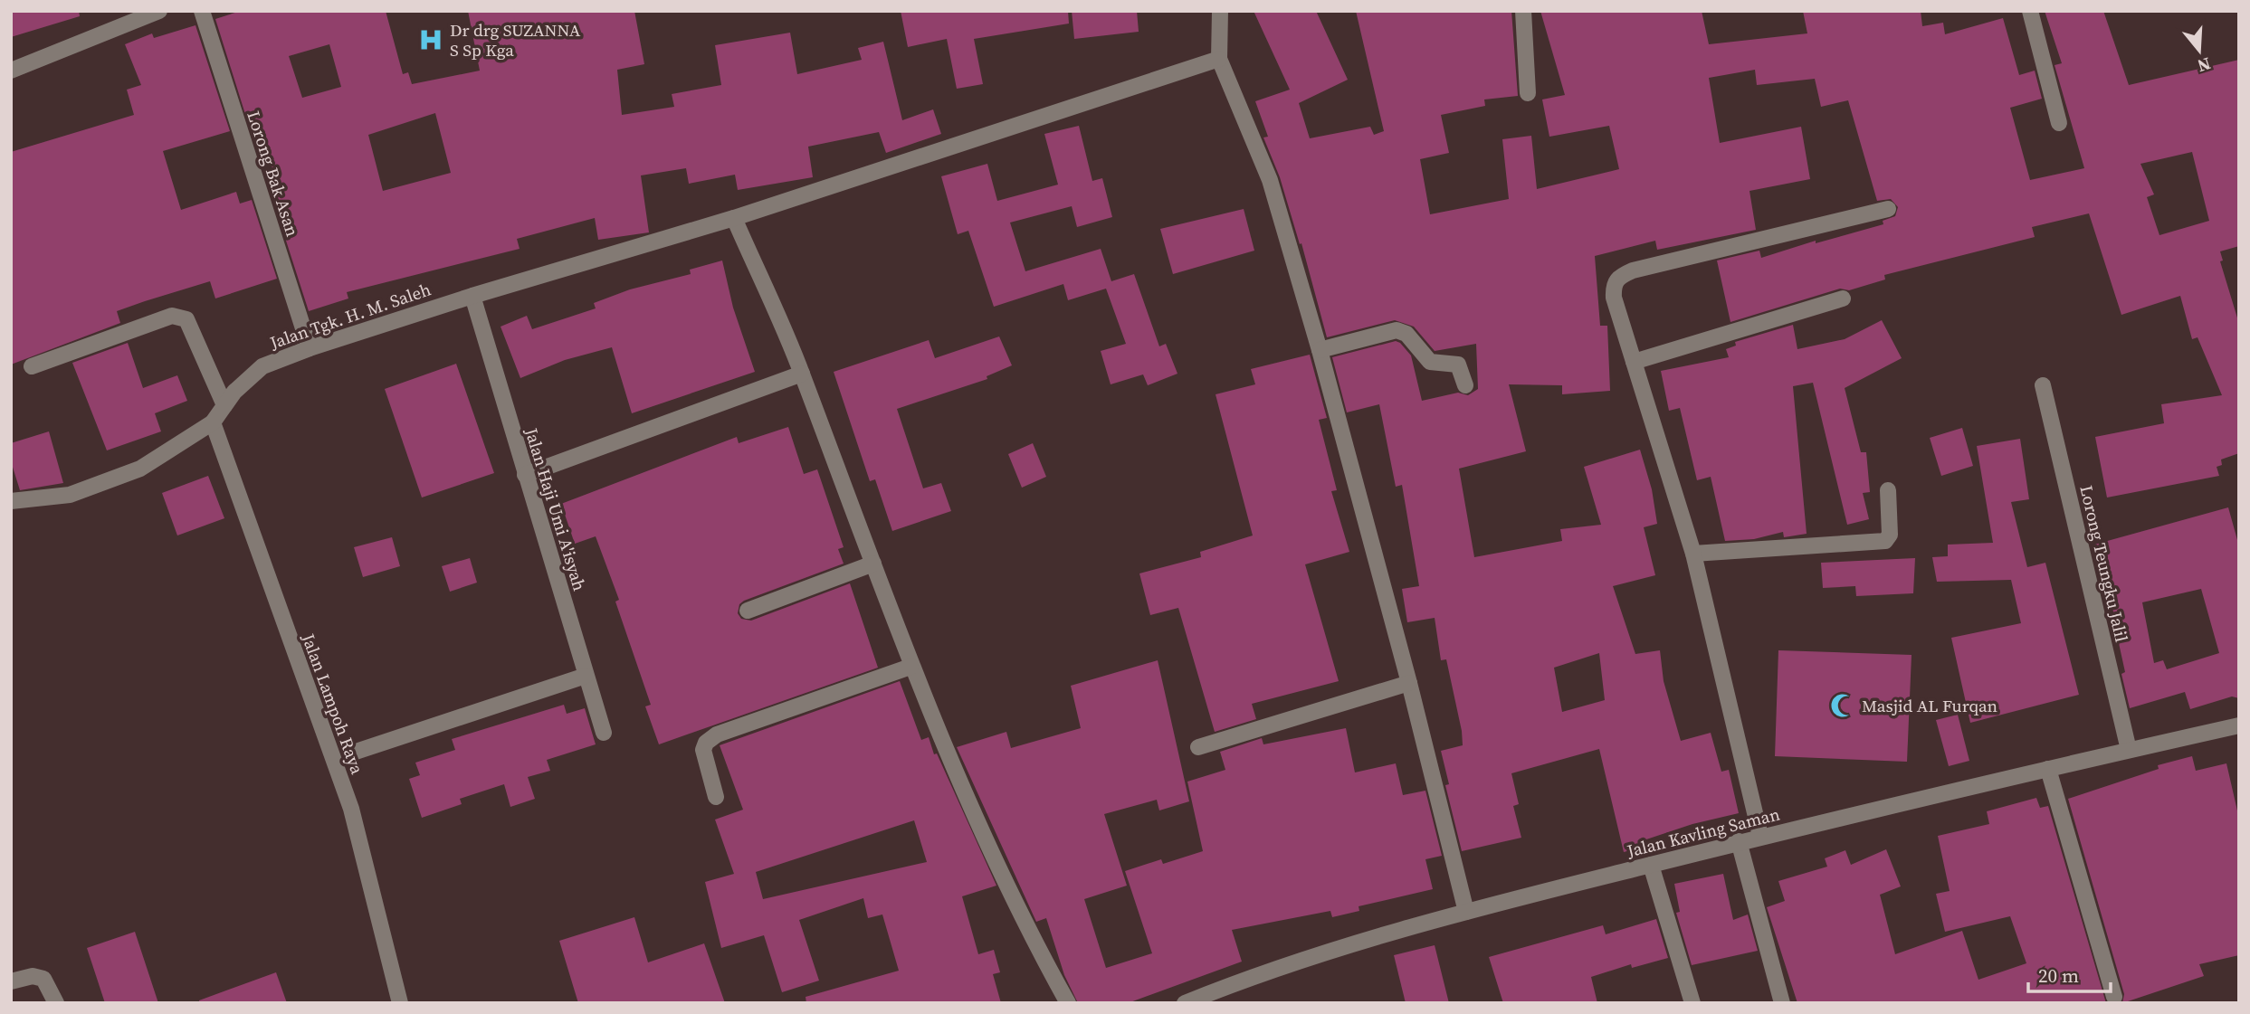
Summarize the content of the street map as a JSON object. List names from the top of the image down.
{
  "streets": {
    "street": [
      "Lorong Bak Asan",
      "Jalan Tgk. H. M. Saleh",
      "Jalan Haji Umi A'isyah",
      "Lorong Teungku Jalil",
      "Jalan Lampoh Raya",
      "Jalan Kavling Saman"
    ]
  },
  "crossings": [
    ["Lorong Bak Asan", "Jalan Tgk. H. M. Saleh"],
    ["Jalan Tgk. H. M. Saleh", "Jalan Haji Umi A'isyah"],
    ["Jalan Tgk. H. M. Saleh", "Jalan Lampoh Raya"],
    ["Lorong Teungku Jalil", "Jalan Kavling Saman"]
  ],
  "places": {
    "hospital": ["Dr drg SUZANNA S Sp Kga"],
    "mosque": ["Masjid AL Furqan"]
  },
  "scale_bar": "20 m",
  "north": "bottom"
}
